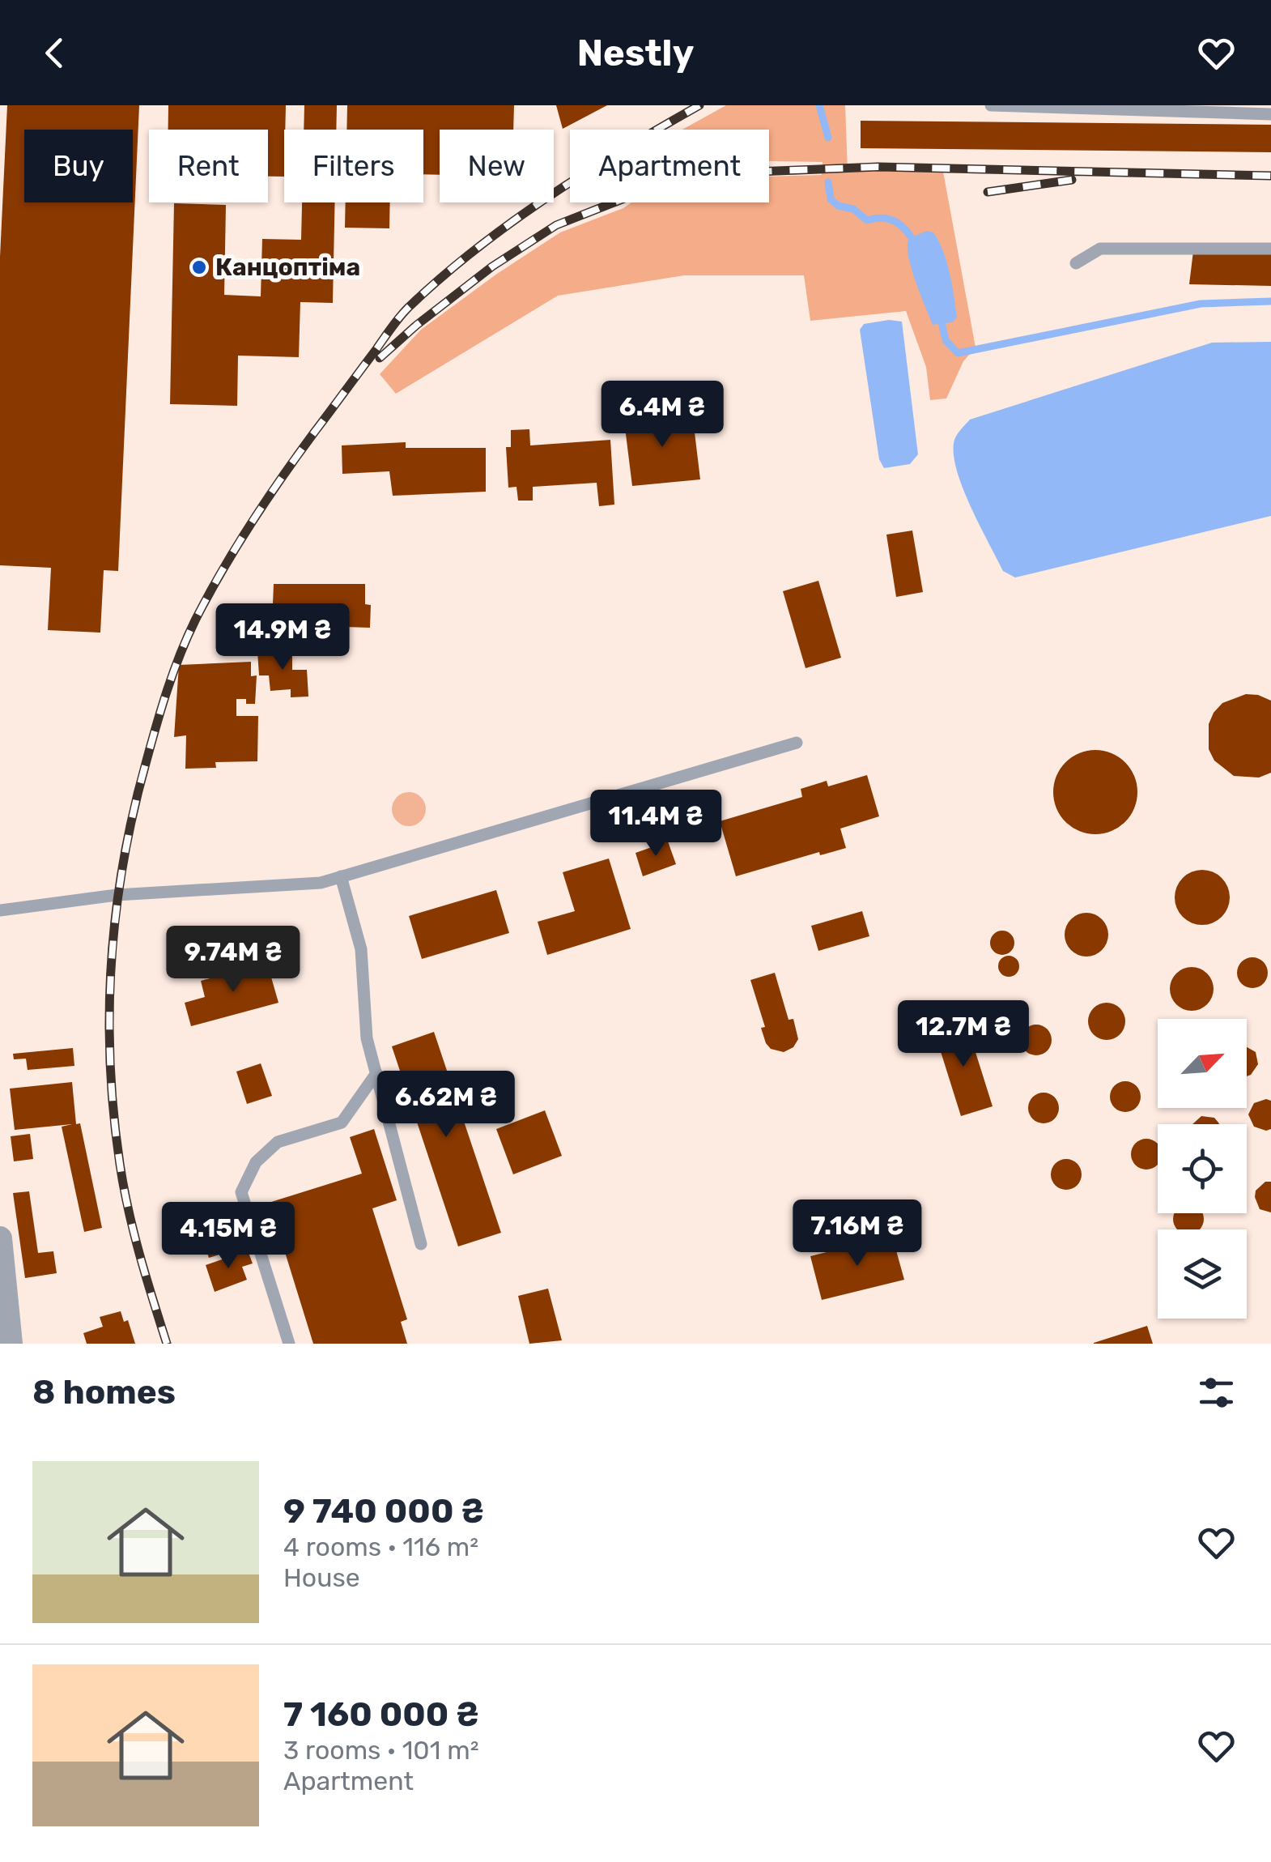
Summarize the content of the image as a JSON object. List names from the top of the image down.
{
  "places": ["Канцоптіма"],
  "north": "top right",
  "page": {
    "header": "Nestly",
    "chip": [
      "Buy",
      "Rent",
      "Filters",
      "New",
      "Apartment"
    ],
    "price": [
      "6.4M ₴",
      "14.9M ₴",
      "11.4M ₴",
      "9.74M ₴",
      "12.7M ₴",
      "6.62M ₴",
      "7.16M ₴",
      "4.15M ₴"
    ],
    "heading": "8 homes",
    "list": [
      {
        "name": "9 740 000 ₴",
        "note": "4 rooms · 116 m² · House"
      },
      {
        "name": "7 160 000 ₴",
        "note": "3 rooms · 101 m² · Apartment"
      }
    ]
  }
}
